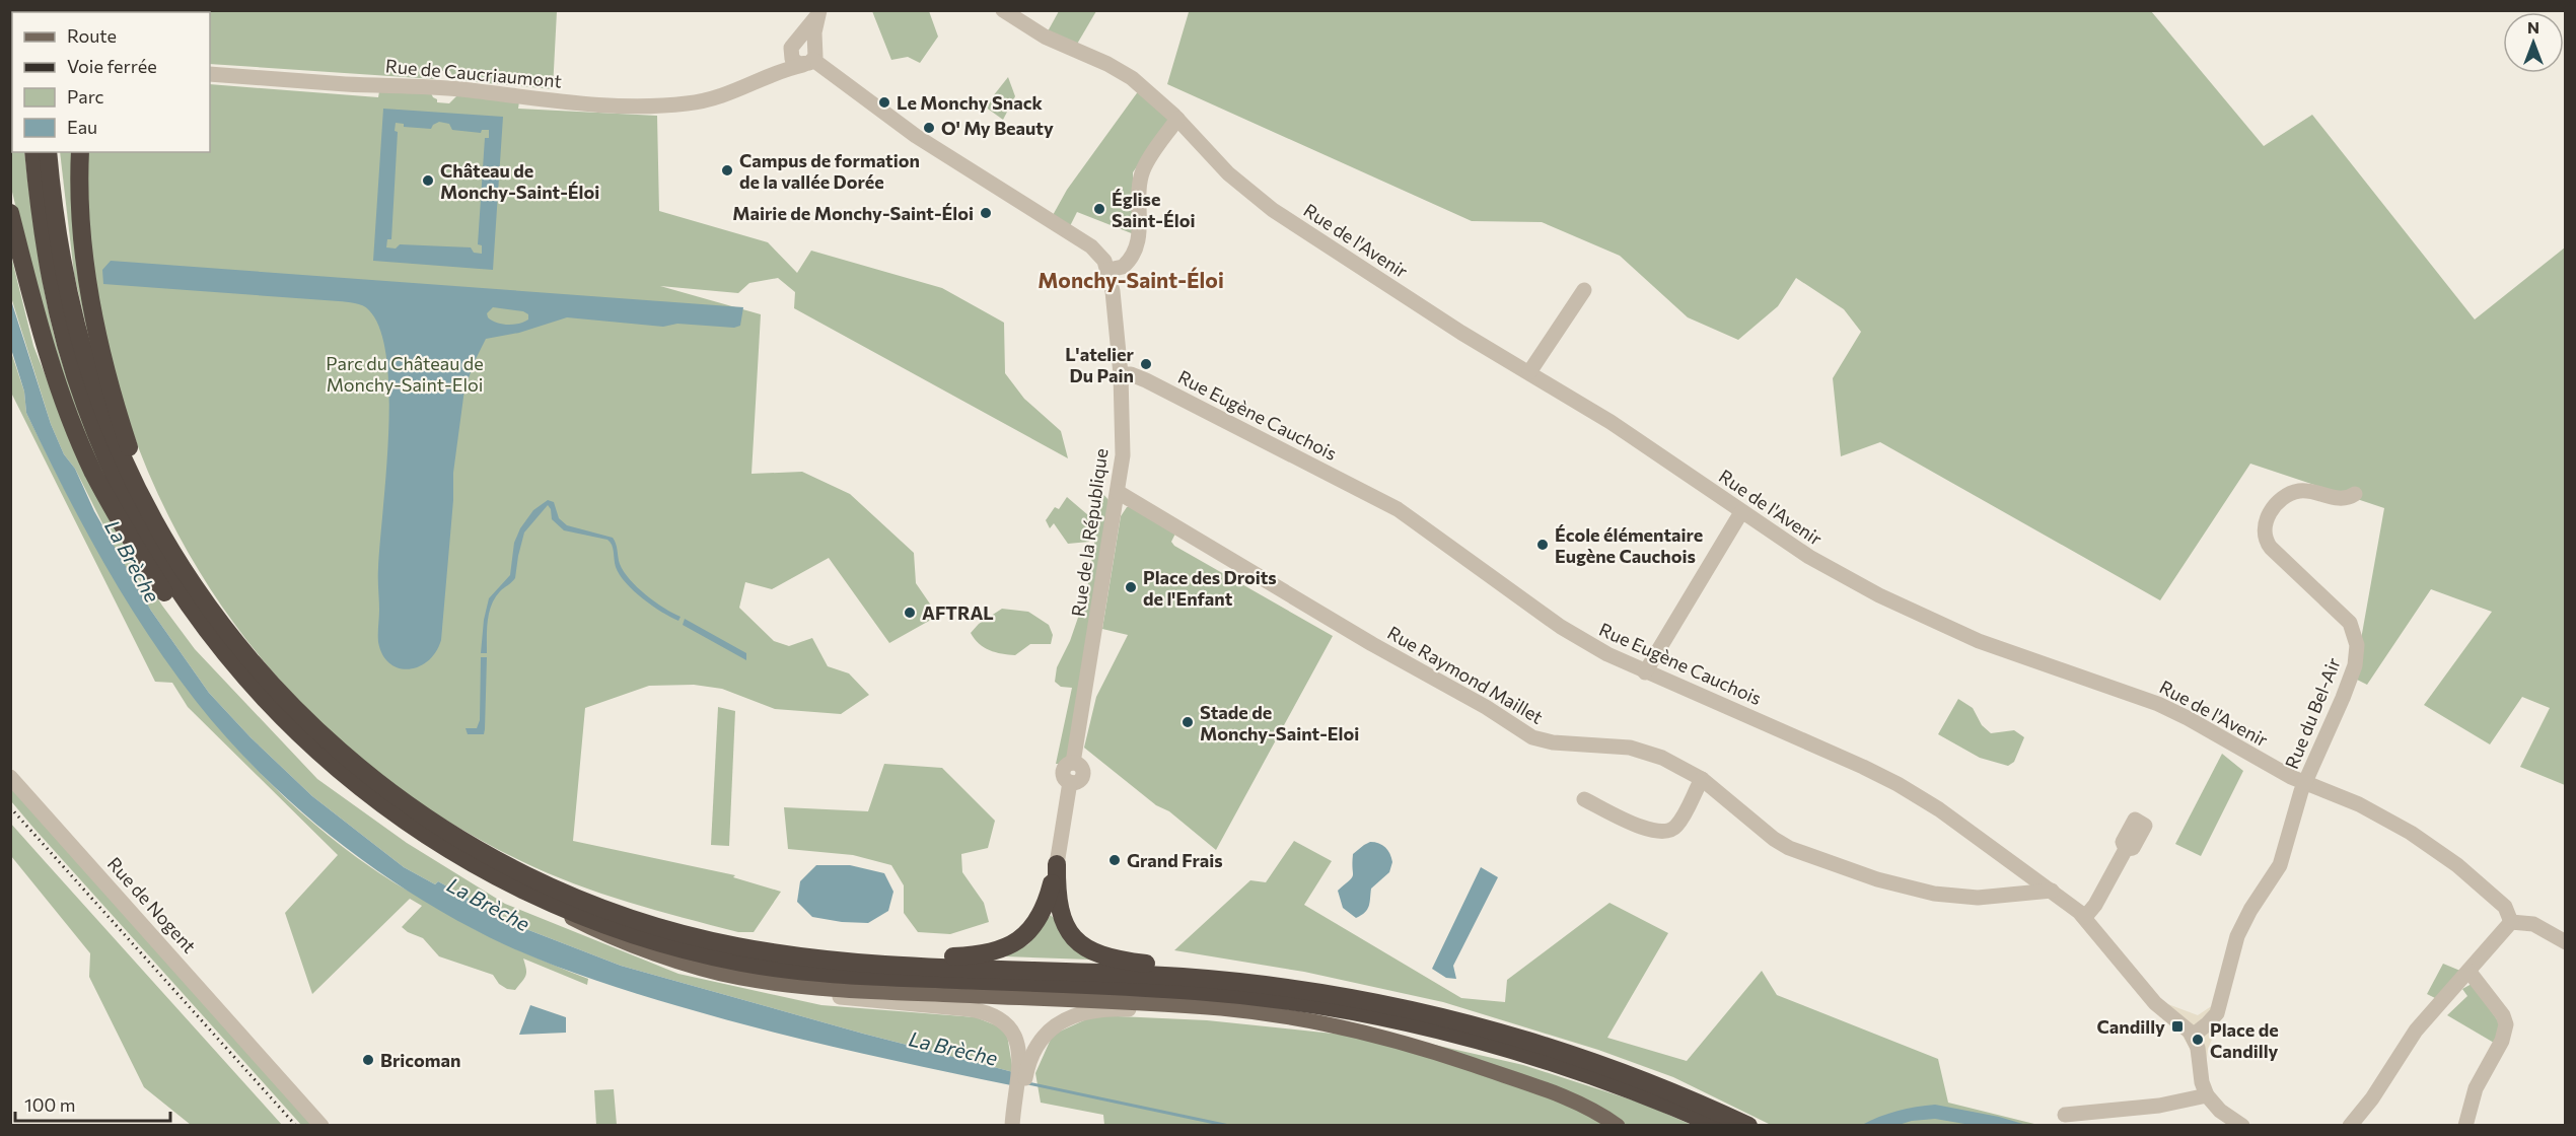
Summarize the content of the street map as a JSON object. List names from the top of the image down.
{
  "streets": {
    "street": [
      "Rue de Caucriaumont",
      "Rue de l'Avenir",
      "Rue Eugène Cauchois",
      "Rue de la République",
      "Rue Raymond Maillet",
      "Rue du Bel-Air",
      "Rue de Nogent"
    ]
  },
  "crossings": [
    ["Rue de l'Avenir", "Rue du Bel-Air"],
    ["Rue Eugène Cauchois", "Rue de la République"],
    ["Rue Eugène Cauchois", "Rue Raymond Maillet"],
    ["Rue Eugène Cauchois", "Rue du Bel-Air"],
    ["Rue de la République", "Rue Raymond Maillet"]
  ],
  "districts": ["Monchy-Saint-Éloi"],
  "water": ["La Brèche"],
  "parks": ["Parc du Château de Monchy-Saint-Eloi"],
  "places": {
    "other": [
      "Le Monchy Snack",
      "O' My Beauty",
      "Campus de formation de la vallée Dorée",
      "Château de Monchy-Saint-Éloi",
      "Église Saint-Éloi",
      "Mairie de Monchy-Saint-Éloi",
      "L'atelier Du Pain",
      "École élémentaire Eugène Cauchois",
      "Place des Droits de l'Enfant",
      "AFTRAL",
      "Stade de Monchy-Saint-Eloi",
      "Grand Frais",
      "Place de Candilly",
      "Bricoman"
    ],
    "transit": ["Candilly"]
  },
  "legend": [
    "Route",
    "Voie ferrée",
    "Parc",
    "Eau"
  ],
  "scale_bar": "100 m",
  "north": "top"
}
